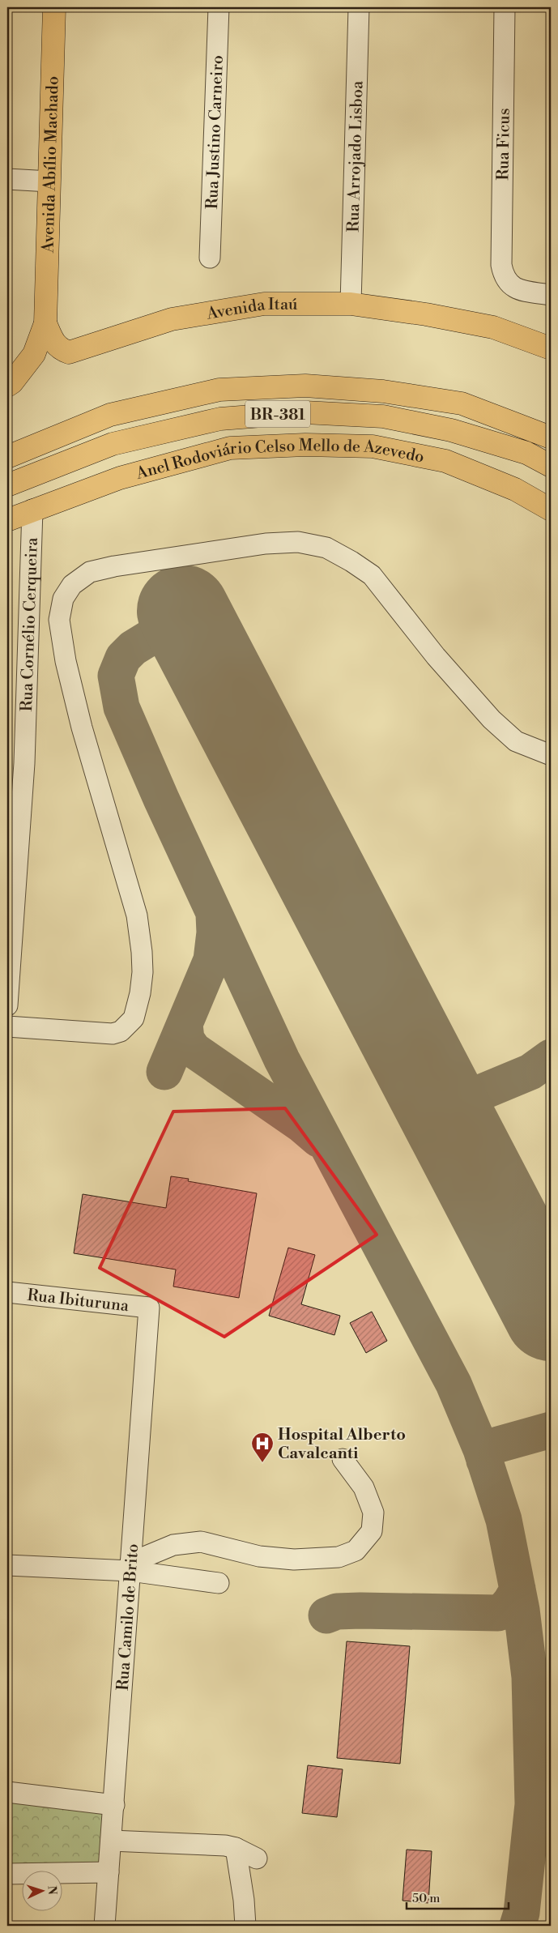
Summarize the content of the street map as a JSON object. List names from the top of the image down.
{
  "streets": {
    "main road": [
      "Avenida Abílio Machado",
      "Avenida Itaú",
      "BR-381",
      "Anel Rodoviário Celso Mello de Azevedo"
    ],
    "street": [
      "Rua Justino Carneiro",
      "Rua Ficus",
      "Rua Arrojado Lisboa",
      "Rua Cornélio Cerqueira",
      "Rua Ibituruna",
      "Rua Camilo de Brito"
    ]
  },
  "crossings": [
    ["Rua Arrojado Lisboa", "Avenida Itaú"],
    ["Avenida Abílio Machado", "Avenida Itaú"],
    ["Anel Rodoviário Celso Mello de Azevedo", "Rua Cornélio Cerqueira"],
    ["Rua Ibituruna", "Rua Camilo de Brito"]
  ],
  "places": {
    "hospital": ["Hospital Alberto Cavalcanti"]
  },
  "scale_bar": "50 m",
  "north": "right"
}
